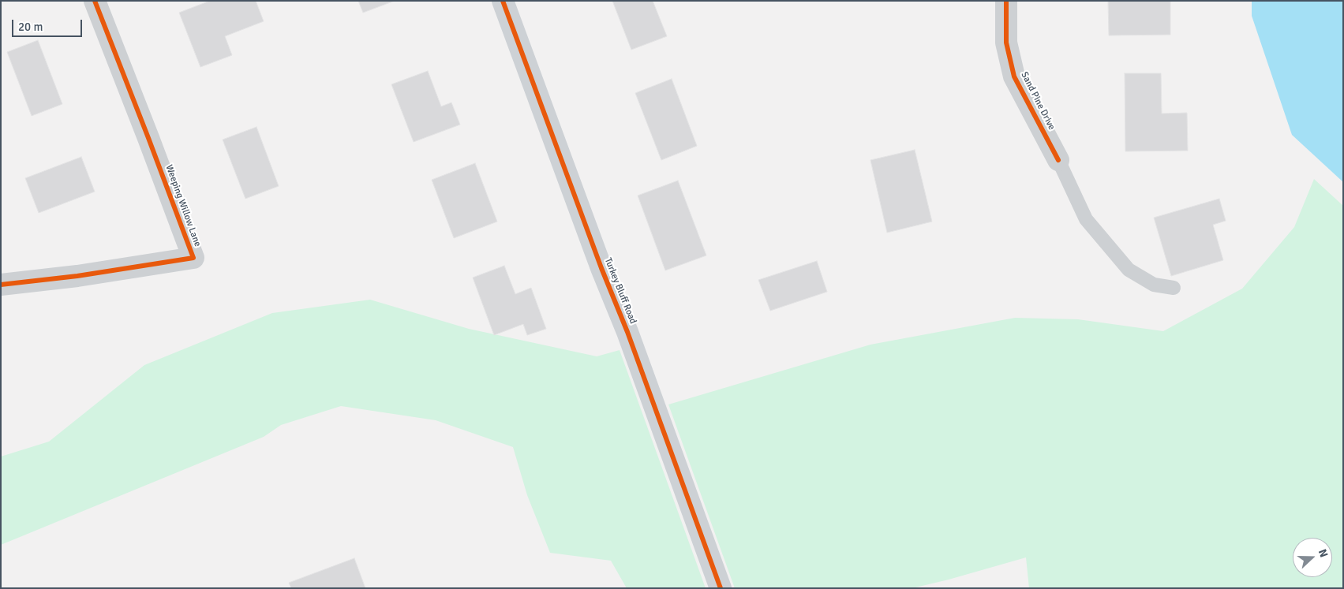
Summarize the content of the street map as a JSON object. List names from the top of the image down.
{
  "streets": {
    "street": ["Sand Pine Drive", "Weeping Willow Lane", "Turkey Bluff Road"]
  },
  "scale_bar": "20 m",
  "north": "right"
}
